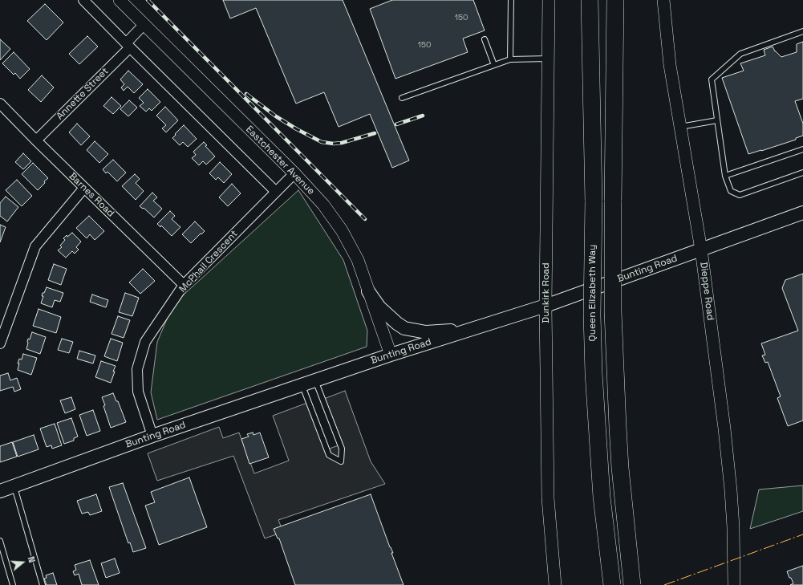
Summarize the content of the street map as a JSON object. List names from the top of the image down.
{
  "streets": {
    "highway": ["Queen Elizabeth Way"],
    "main road": ["Bunting Road"],
    "street": [
      "Annette Street",
      "Eastchester Avenue",
      "Barnes Road",
      "McPhail Crescent",
      "Dieppe Road",
      "Dunkirk Road"
    ]
  },
  "crossings": [
    ["Annette Street", "Eastchester Avenue"],
    ["Annette Street", "Barnes Road"],
    ["Eastchester Avenue", "McPhail Crescent"],
    ["Eastchester Avenue", "Bunting Road"],
    ["Barnes Road", "McPhail Crescent"],
    ["McPhail Crescent", "Bunting Road"],
    ["Bunting Road", "Dieppe Road"],
    ["Bunting Road", "Dunkirk Road"]
  ],
  "house_numbers": ["150", "150"],
  "north": "right"
}
